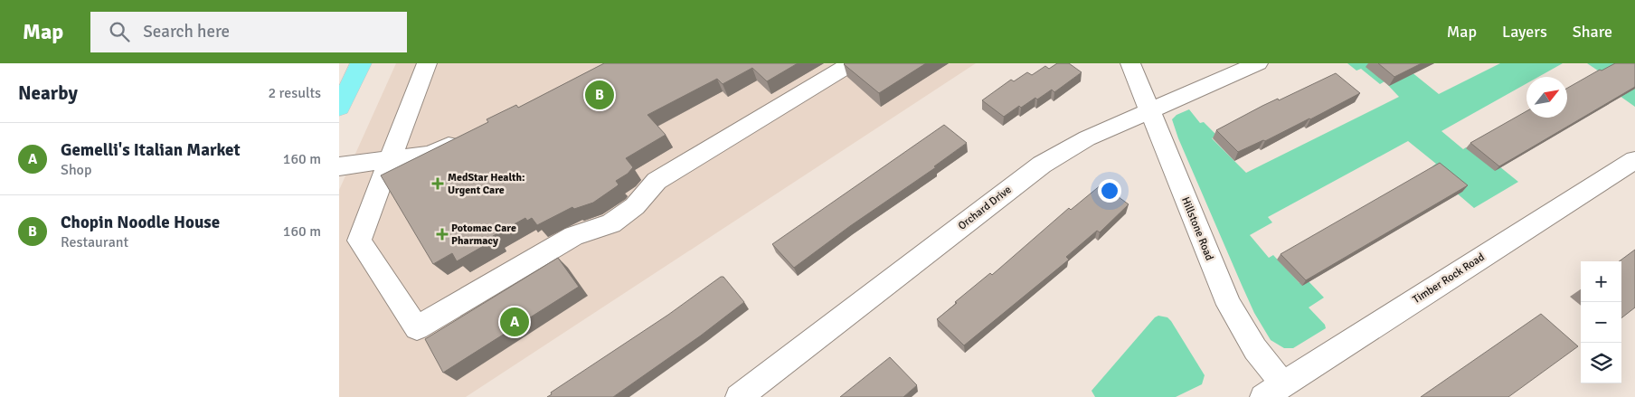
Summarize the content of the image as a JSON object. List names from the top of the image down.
{
  "streets": {
    "street": ["Orchard Drive", "Hillstone Road", "Timber Rock Road"]
  },
  "crossings": [
    ["Orchard Drive", "Hillstone Road"],
    ["Hillstone Road", "Timber Rock Road"]
  ],
  "places": {
    "health": ["MedStar Health: Urgent Care", "Potomac Care Pharmacy"]
  },
  "north": "top right",
  "page": {
    "header": "Map",
    "search": "Search here",
    "nav": ["Map", "Layers", "Share"],
    "heading": ["Nearby", "2 results"],
    "pins": ["B", "A"],
    "list": [
      {
        "mark": "A",
        "name": "Gemelli's Italian Market",
        "note": "Shop",
        "value": "160 m"
      },
      {
        "mark": "B",
        "name": "Chopin Noodle House",
        "note": "Restaurant",
        "value": "160 m"
      }
    ],
    "map_buttons": ["+", "−"]
  }
}
